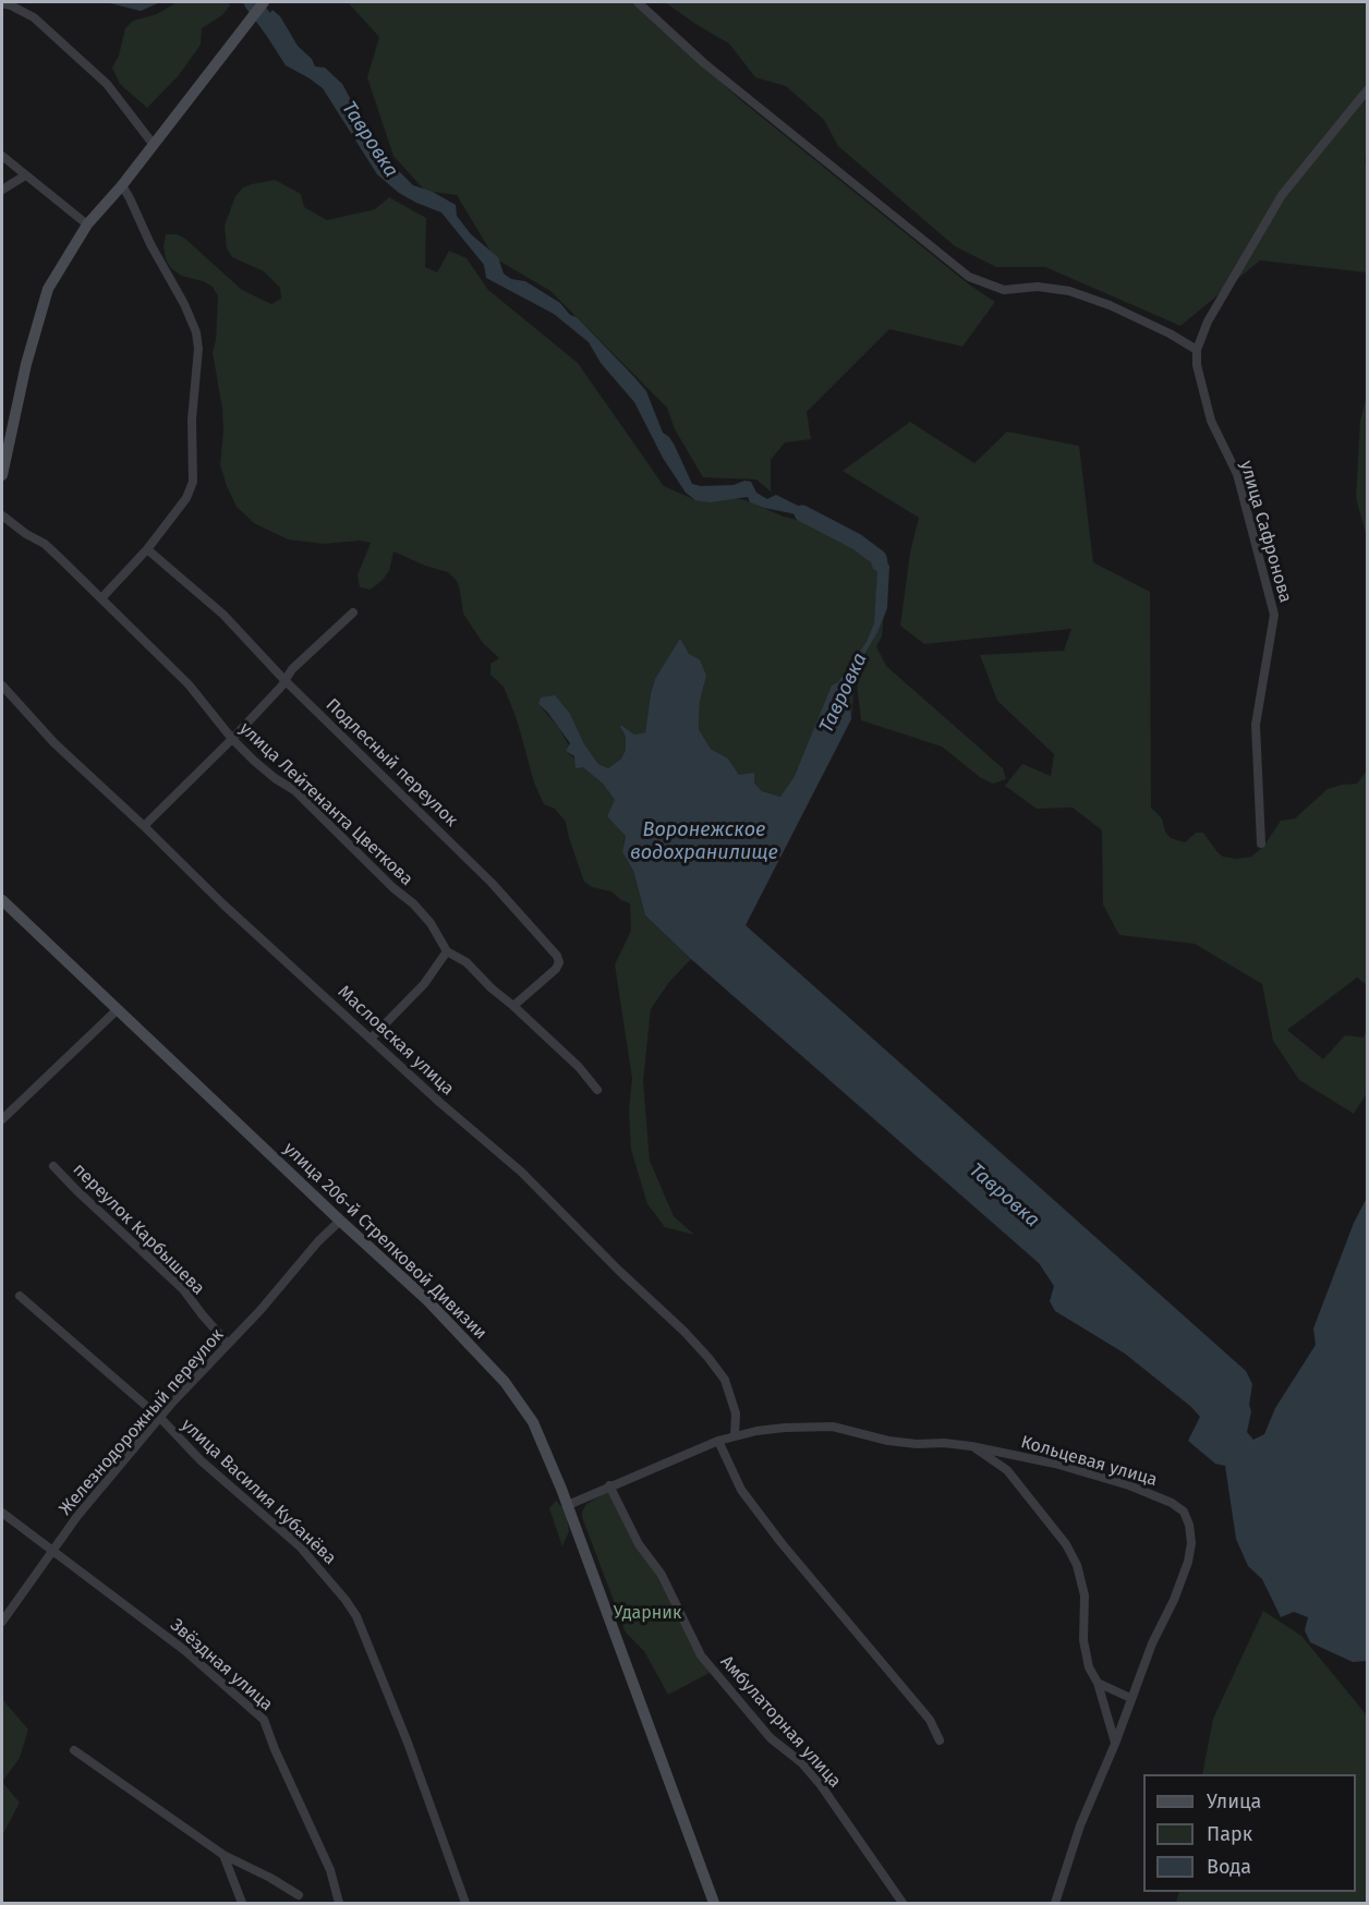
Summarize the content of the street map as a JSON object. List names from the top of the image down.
{
  "streets": {
    "main road": ["улица 206-й Стрелковой Дивизии"],
    "street": [
      "улица Сафронова",
      "Подлесный переулок",
      "улица Лейтенанта Цветкова",
      "Масловская улица",
      "переулок Карбышева",
      "Железнодорожный переулок",
      "Кольцевая улица",
      "улица Василия Кубанёва",
      "Звёздная улица",
      "Амбулаторная улица"
    ]
  },
  "crossings": [
    ["Подлесный переулок", "улица Лейтенанта Цветкова"],
    ["Масловская улица", "Кольцевая улица"],
    ["переулок Карбышева", "Железнодорожный переулок"],
    ["улица 206-й Стрелковой Дивизии", "Железнодорожный переулок"],
    ["улица 206-й Стрелковой Дивизии", "Кольцевая улица"],
    ["Железнодорожный переулок", "улица Василия Кубанёва"],
    ["Железнодорожный переулок", "Звёздная улица"],
    ["Кольцевая улица", "Амбулаторная улица"]
  ],
  "water": ["Тавровка", "Воронежское водохранилище"],
  "parks": ["Ударник"],
  "legend": ["Улица", "Парк", "Вода"]
}
